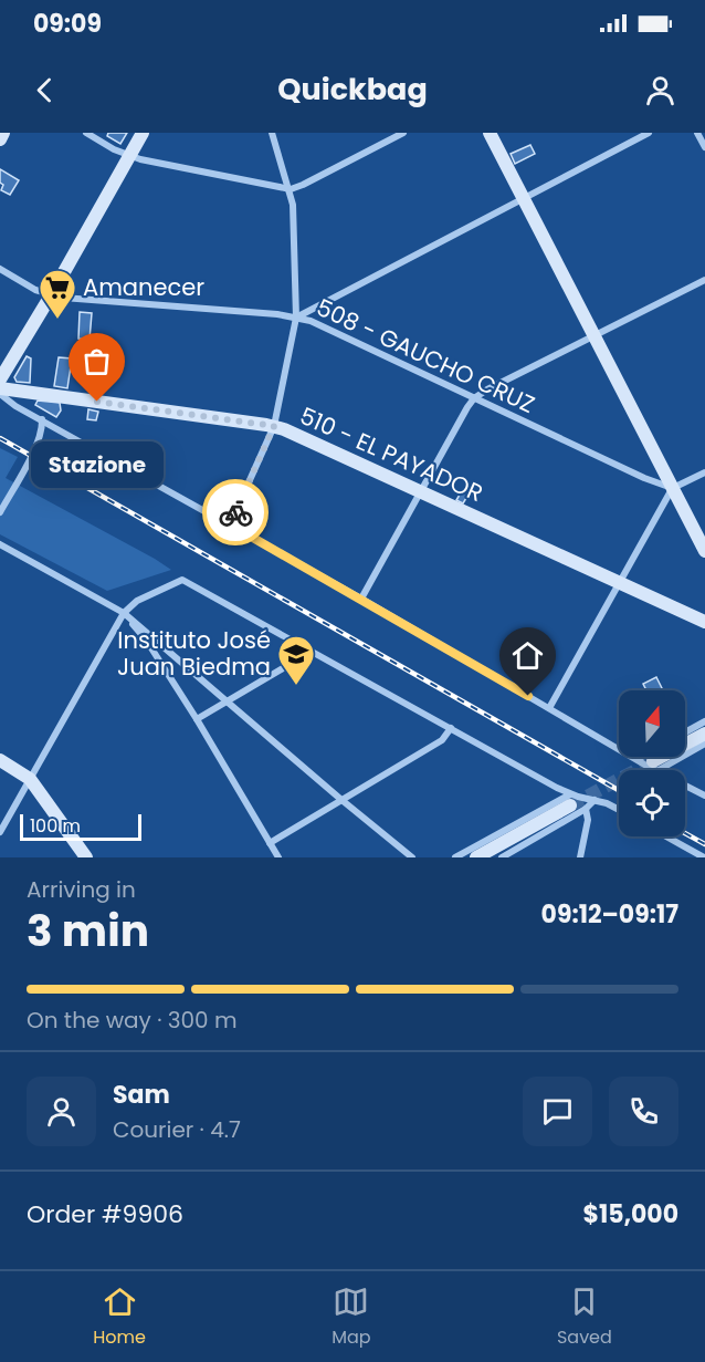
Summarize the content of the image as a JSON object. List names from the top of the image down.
{
  "streets": {
    "street": ["508 - GAUCHO CRUZ", "510 - EL PAYADOR"]
  },
  "places": {
    "supermarket": ["Amanecer"],
    "other": ["Stazione"],
    "school or university": ["Instituto José Juan Biedma"]
  },
  "scale_bar": "100 m",
  "north": "top",
  "page": {
    "status": "09:09",
    "header": "Quickbag",
    "bubble": "Stazione",
    "scale": "100 m",
    "heading": ["3 min", "Arriving in", "09:12–09:17"],
    "panel": [
      "Sam",
      "Courier · 4.7",
      "Order #9906",
      "$15,000"
    ],
    "bar": "On the way · 300 m",
    "tabs": ["Home", "Map", "Saved"]
  }
}
